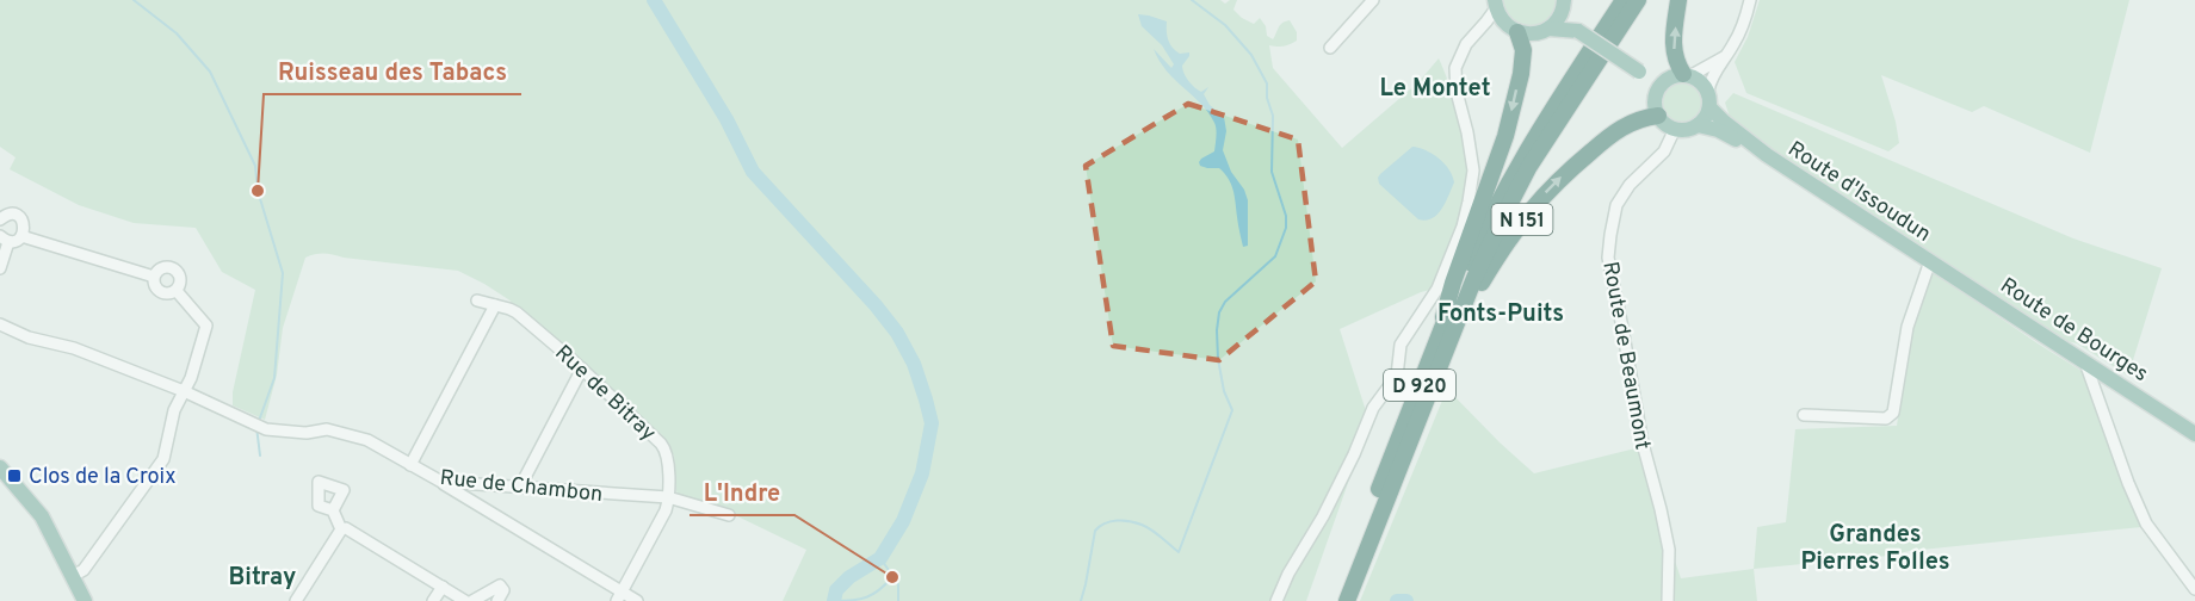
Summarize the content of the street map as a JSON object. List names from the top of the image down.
{
  "streets": {
    "highway": ["N 151", "D 920"],
    "main road": ["Route d'Issoudun", "Route de Bourges"],
    "street": ["Route de Beaumont", "Rue de Bitray", "Rue de Chambon"]
  },
  "crossings": [
    ["Route d'Issoudun", "N 151"],
    ["Route d'Issoudun", "Route de Bourges"],
    ["Route d'Issoudun", "Route de Beaumont"],
    ["N 151", "Route de Beaumont"],
    ["N 151", "D 920"],
    ["Rue de Bitray", "Rue de Chambon"]
  ],
  "districts": [
    "Le Montet",
    "Fonts-Puits",
    "Grandes Pierres Folles",
    "Bitray"
  ],
  "places": {
    "other": ["Ruisseau des Tabacs", "L'Indre"],
    "transit": ["Clos de la Croix"]
  }
}
